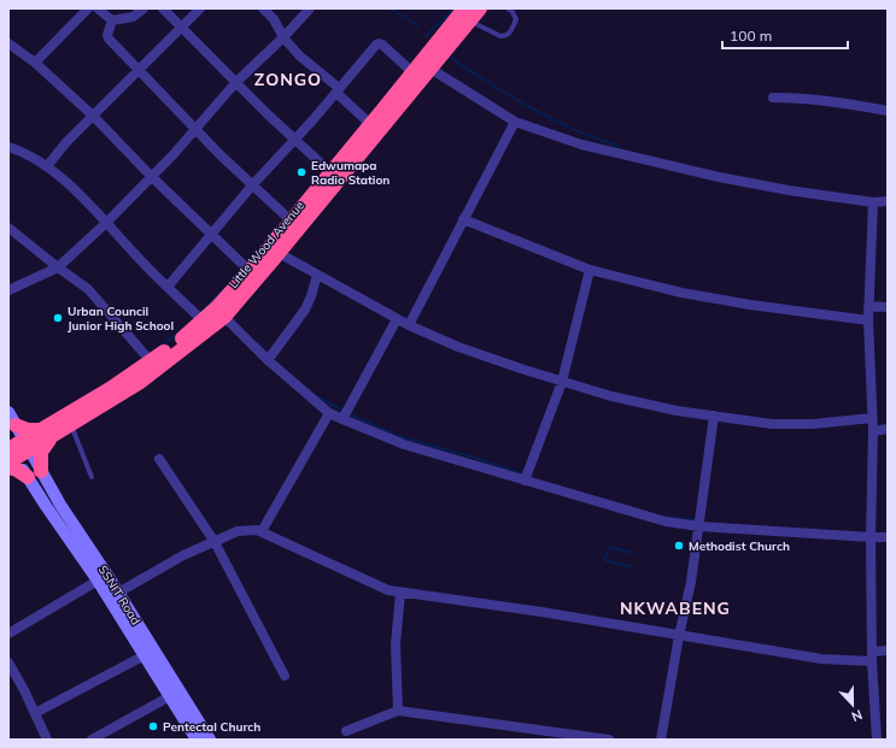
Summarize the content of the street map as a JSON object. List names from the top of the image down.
{
  "streets": {
    "highway": ["Little Wood Avenue"],
    "street": ["SSNIT Road"]
  },
  "crossings": [
    ["Little Wood Avenue", "SSNIT Road"]
  ],
  "districts": ["ZONGO", "NKWABENG"],
  "places": [
    "Edwumapa Radio Station",
    "Urban Council Junior High School",
    "Methodist Church",
    "Pentectal Church"
  ],
  "scale_bar": "100 m",
  "north": "bottom"
}
